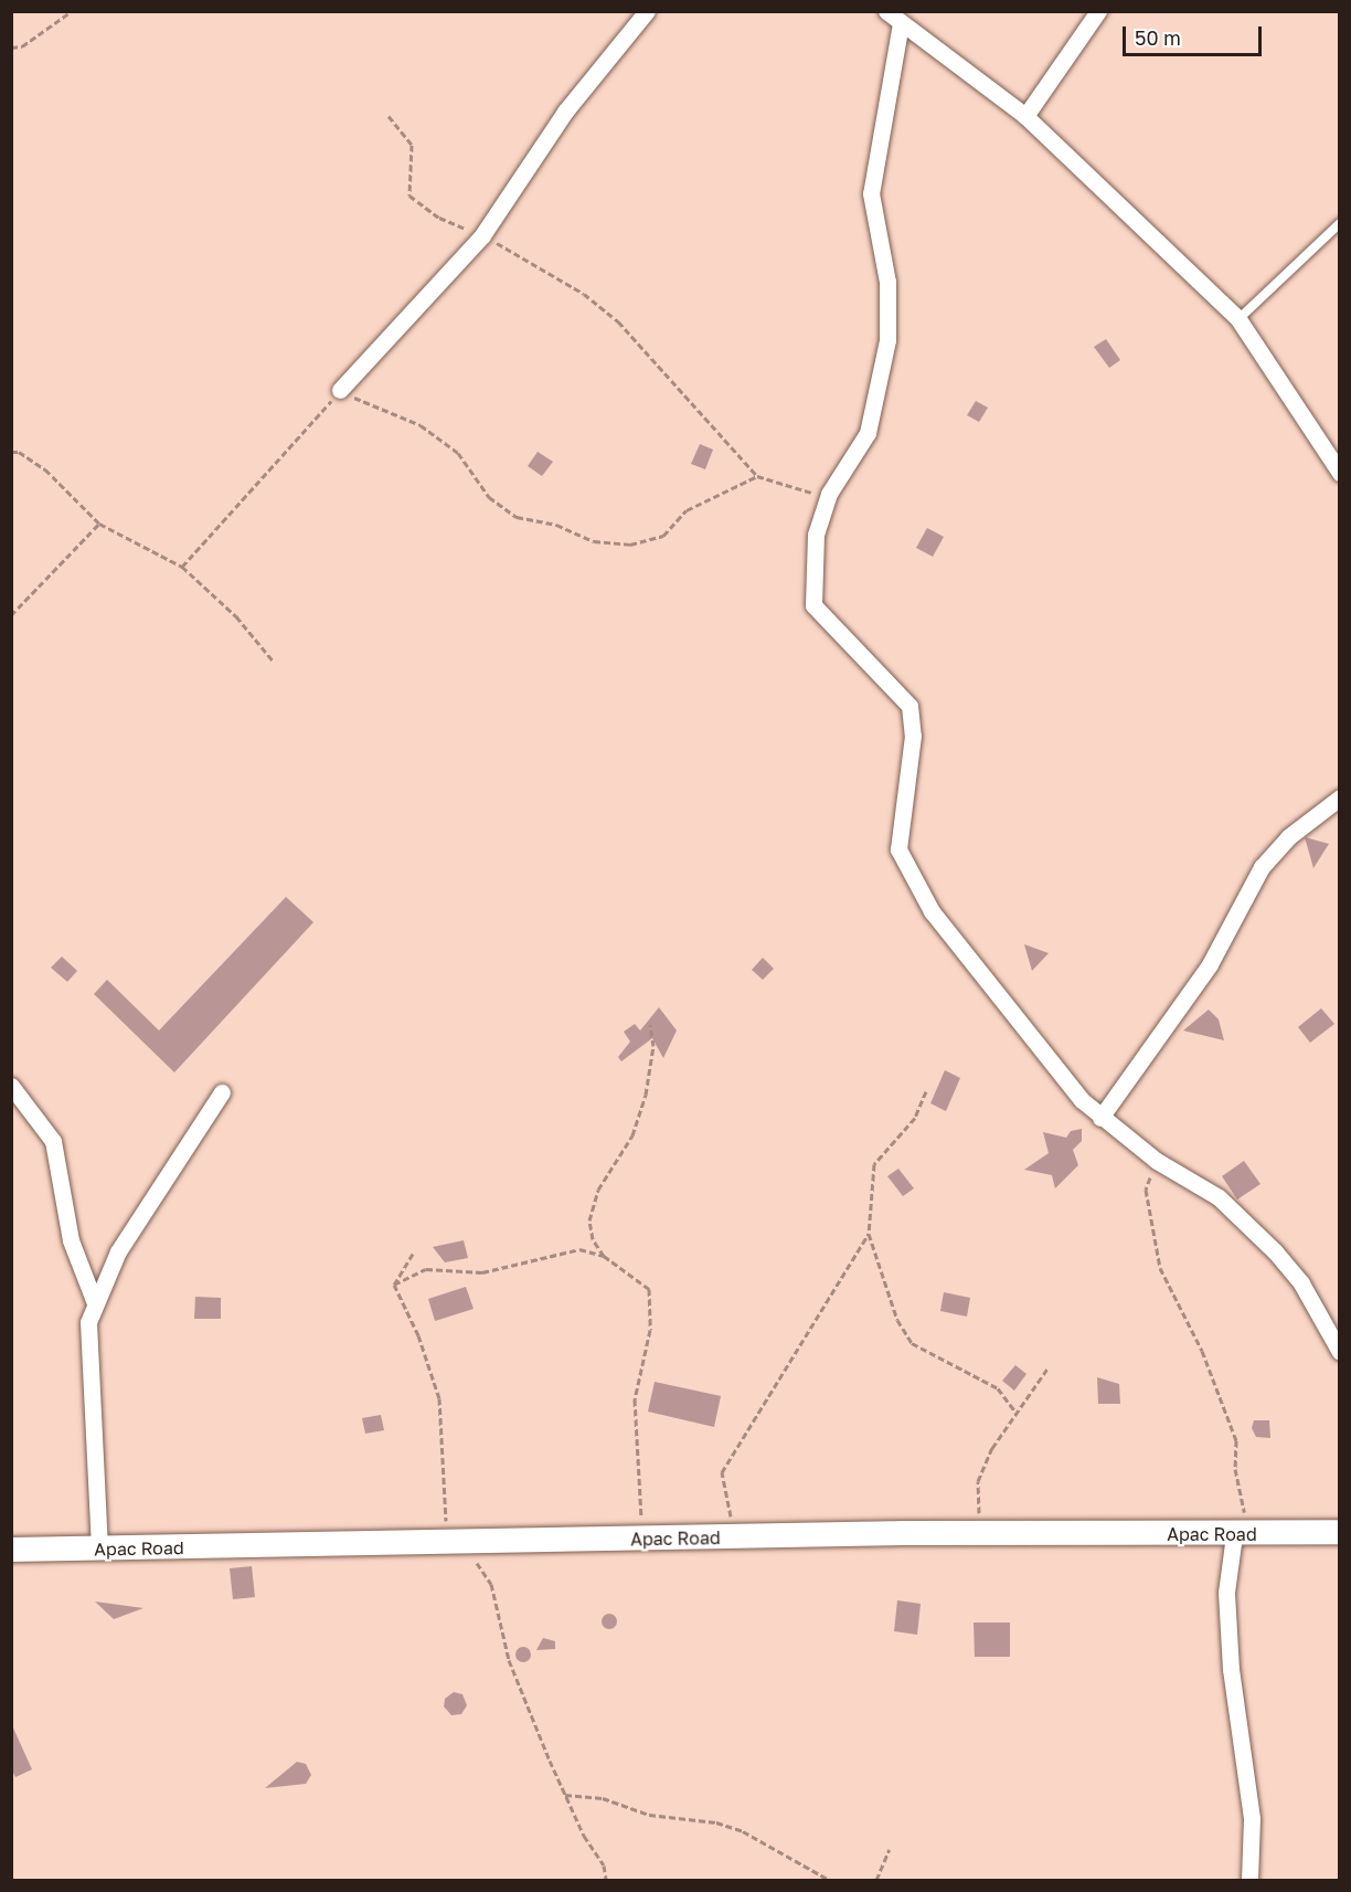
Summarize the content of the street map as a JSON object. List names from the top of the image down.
{
  "streets": {
    "main road": ["Apac Road"]
  },
  "scale_bar": "50 m"
}
